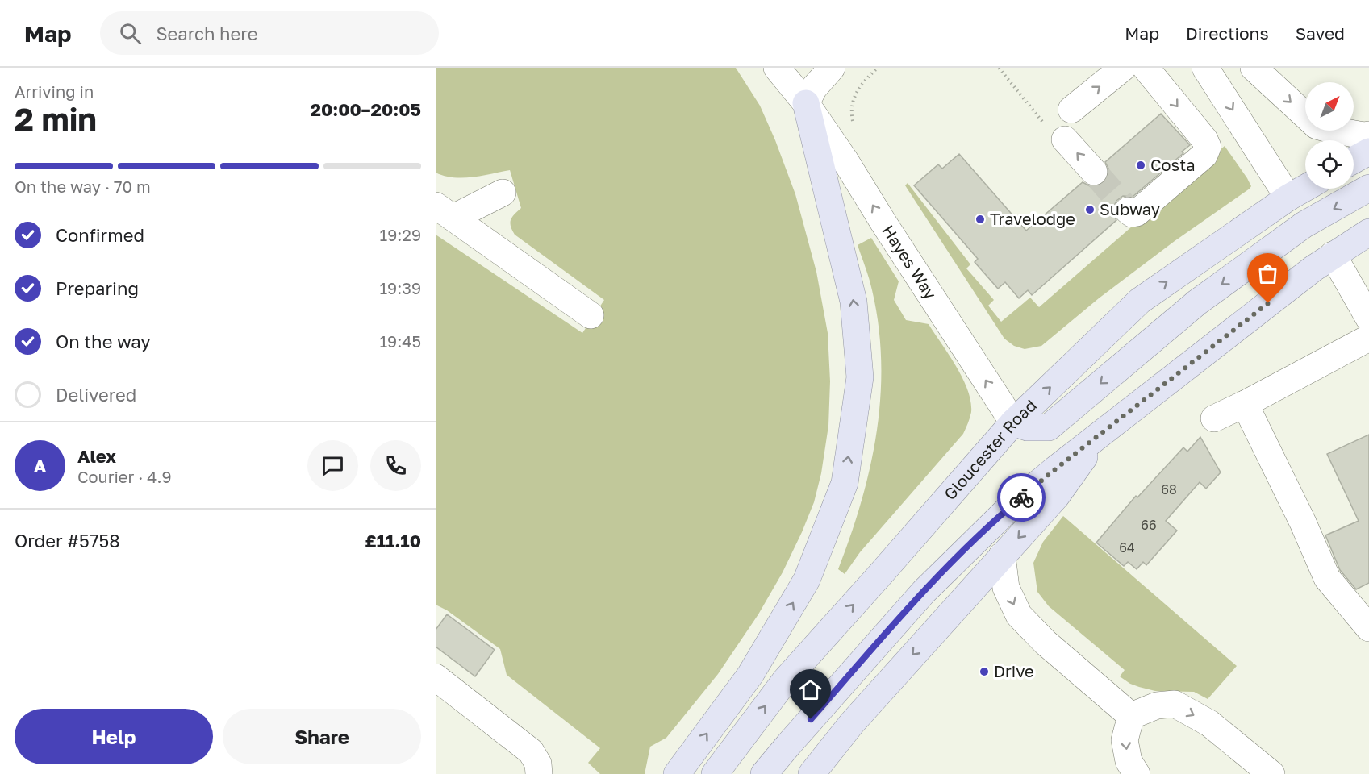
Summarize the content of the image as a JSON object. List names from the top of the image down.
{
  "streets": {
    "main road": ["Gloucester Road"],
    "street": ["Hayes Way"]
  },
  "crossings": [
    ["Hayes Way", "Gloucester Road"]
  ],
  "one_way": ["Hayes Way"],
  "places": [
    "Costa",
    "Subway",
    "Travelodge",
    "Drive"
  ],
  "house_numbers": ["68", "66", "64"],
  "north": "top right",
  "page": {
    "header": "Map",
    "search": "Search here",
    "nav": ["Map", "Directions", "Saved"],
    "heading": ["2 min", "Arriving in", "20:00–20:05"],
    "panel": [
      "Alex",
      "Courier · 4.9",
      "Order #5758",
      "£11.10"
    ],
    "bar": "On the way · 70 m",
    "list": [
      ["Confirmed", "19:29"],
      ["Preparing", "19:39"],
      ["On the way", "19:45"],
      "Delivered"
    ],
    "round": "A",
    "buttons": ["Help", "Share"]
  }
}
